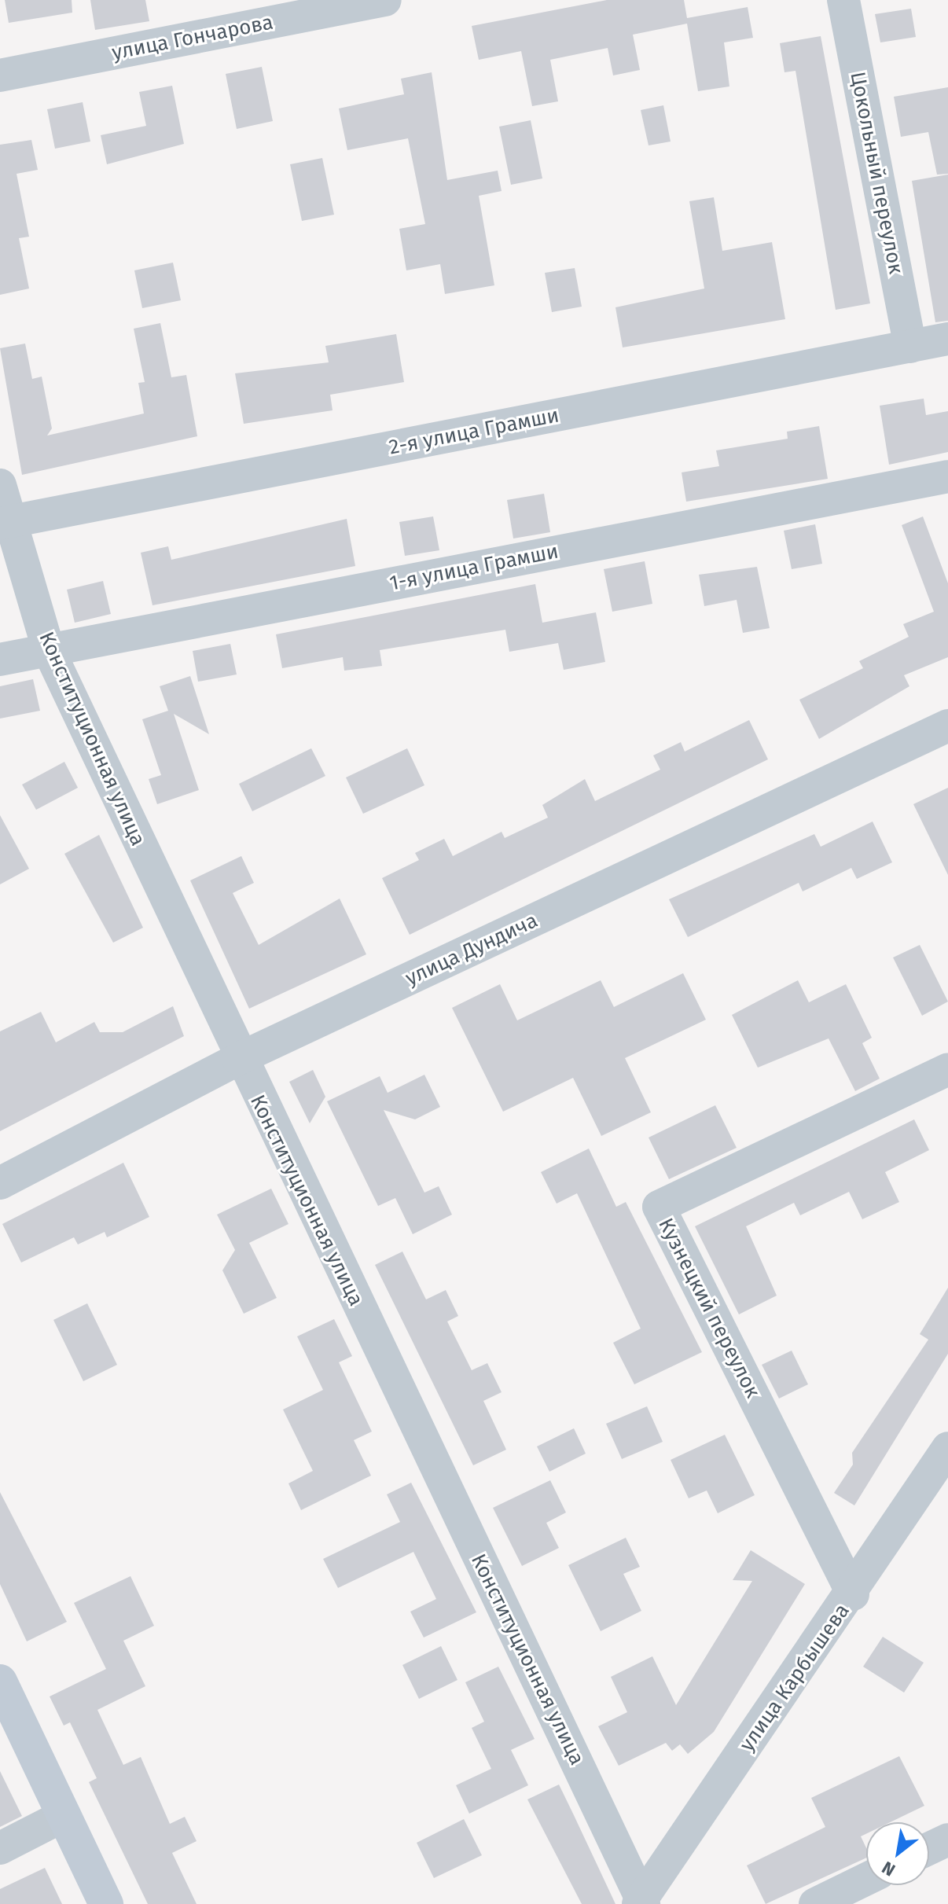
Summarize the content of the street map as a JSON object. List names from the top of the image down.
{
  "streets": {
    "street": [
      "улица Гончарова",
      "Цокольный переулок",
      "2-я улица Грамши",
      "1-я улица Грамши",
      "Конституционная улица",
      "улица Дундича",
      "Кузнецкий переулок",
      "улица Карбышева"
    ]
  },
  "crossings": [
    ["Цокольный переулок", "2-я улица Грамши"],
    ["2-я улица Грамши", "Конституционная улица"],
    ["1-я улица Грамши", "Конституционная улица"],
    ["Конституционная улица", "улица Дундича"],
    ["Конституционная улица", "улица Карбышева"],
    ["Кузнецкий переулок", "улица Карбышева"]
  ],
  "north": "bottom left"
}
